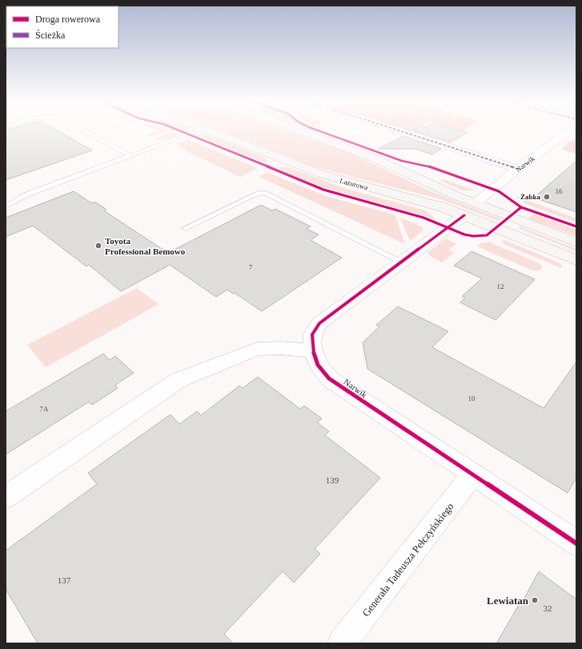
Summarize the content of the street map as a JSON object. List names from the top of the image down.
{
  "streets": {
    "main road": ["Lazurowa"],
    "street": ["Narwik", "Generała Tadeusza Pełczyńskiego"]
  },
  "crossings": [
    ["Narwik", "Lazurowa"],
    ["Narwik", "Generała Tadeusza Pełczyńskiego"]
  ],
  "places": ["Żabka", "Toyota Professional Bemowo", "Lewiatan"],
  "house_numbers": [
    "16",
    "7",
    "12",
    "10",
    "7A",
    "139",
    "137",
    "32"
  ],
  "legend": ["Droga rowerowa", "Ścieżka"]
}
